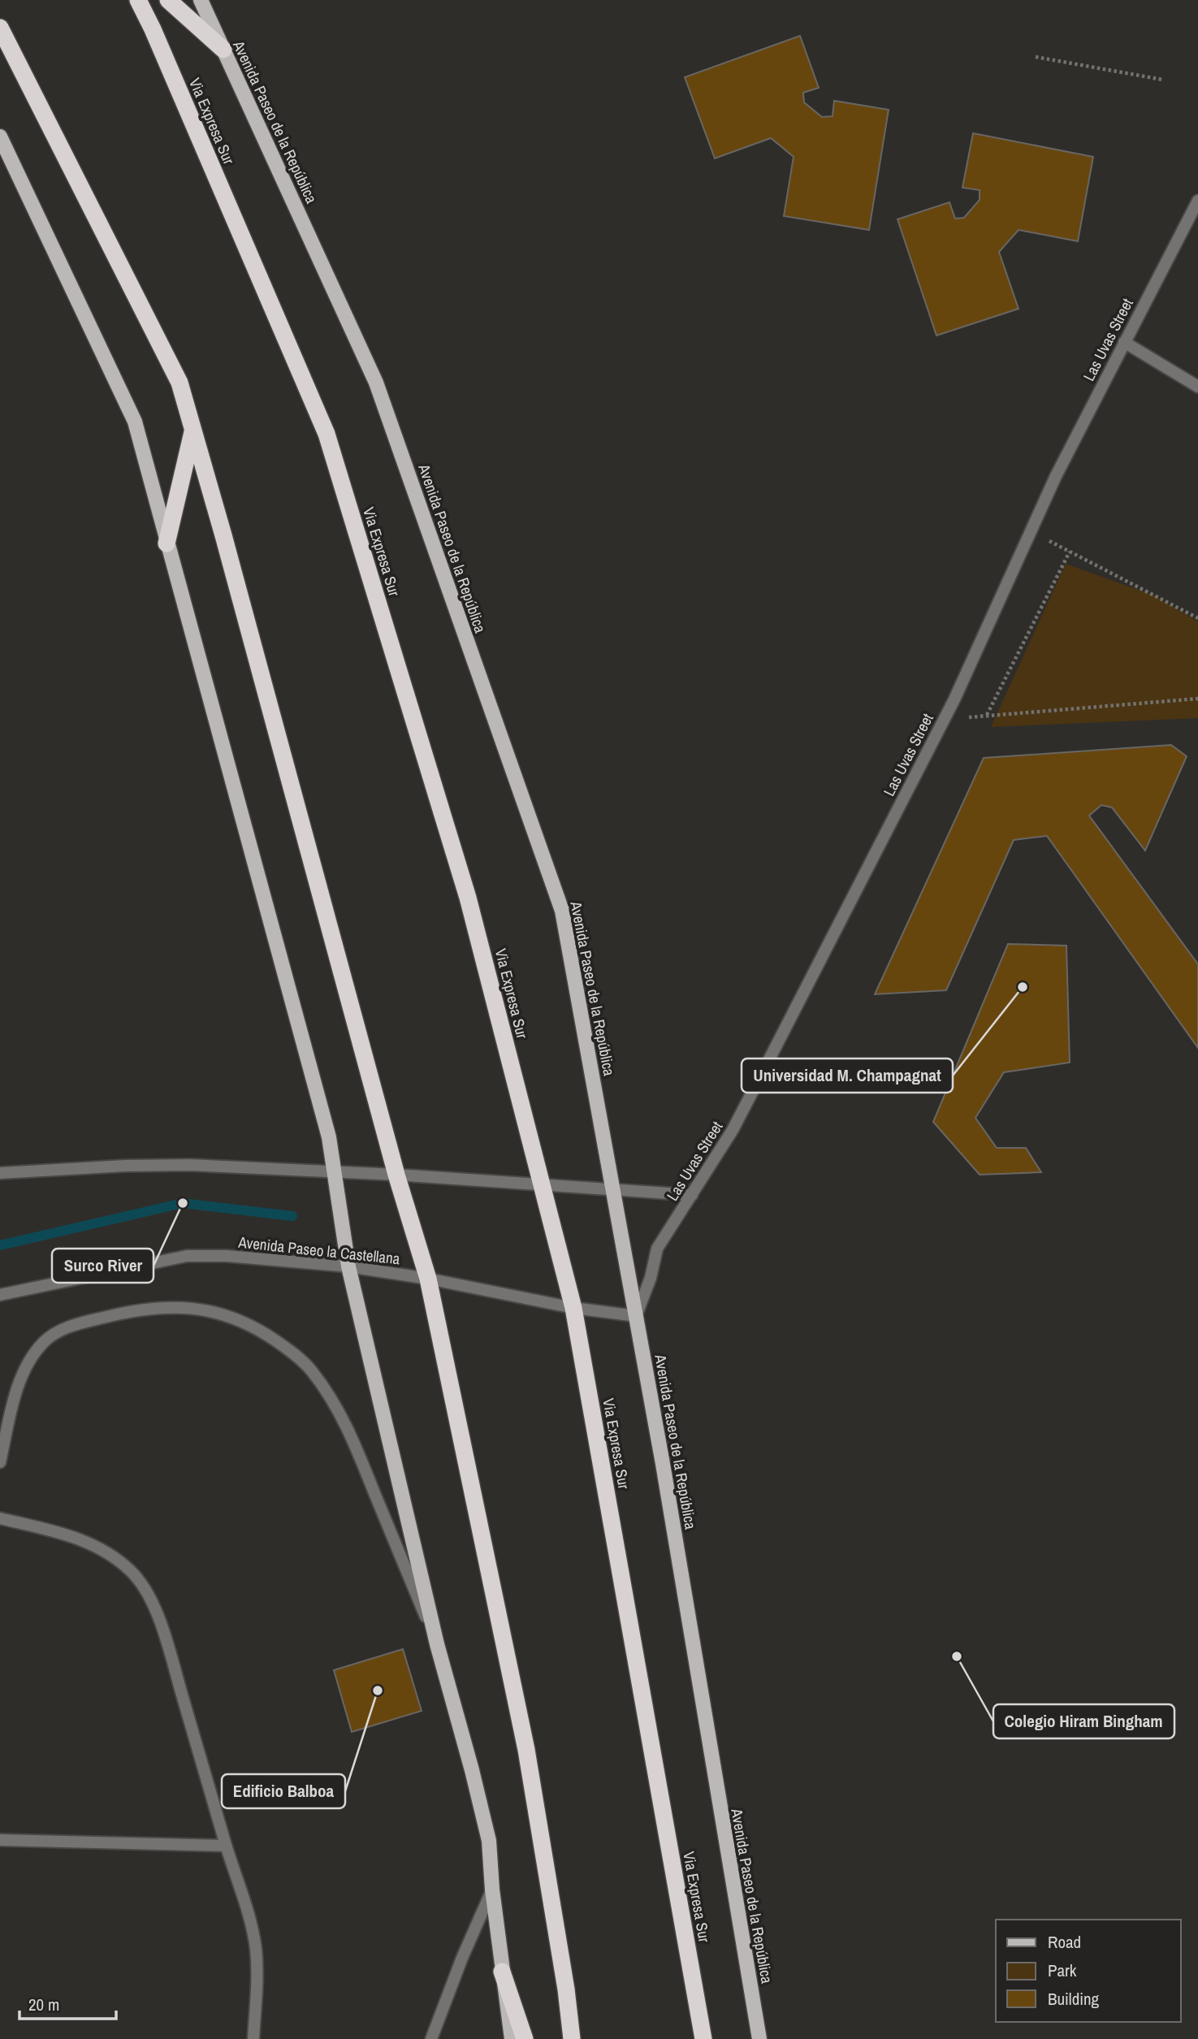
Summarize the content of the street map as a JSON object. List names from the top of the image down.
{
  "streets": {
    "highway": ["Via Expresa Sur"],
    "main road": ["Avenida Paseo de la República"],
    "street": ["Las Uvas Street", "Avenida Paseo la Castellana"]
  },
  "crossings": [
    ["Via Expresa Sur", "Avenida Paseo la Castellana"],
    ["Avenida Paseo de la República", "Las Uvas Street"],
    ["Avenida Paseo de la República", "Avenida Paseo la Castellana"],
    ["Las Uvas Street", "Avenida Paseo la Castellana"]
  ],
  "places": [
    "Universidad M. Champagnat",
    "Surco River",
    "Colegio Hiram Bingham",
    "Edificio Balboa"
  ],
  "legend": ["Road", "Park", "Building"],
  "scale_bar": "20 m"
}
